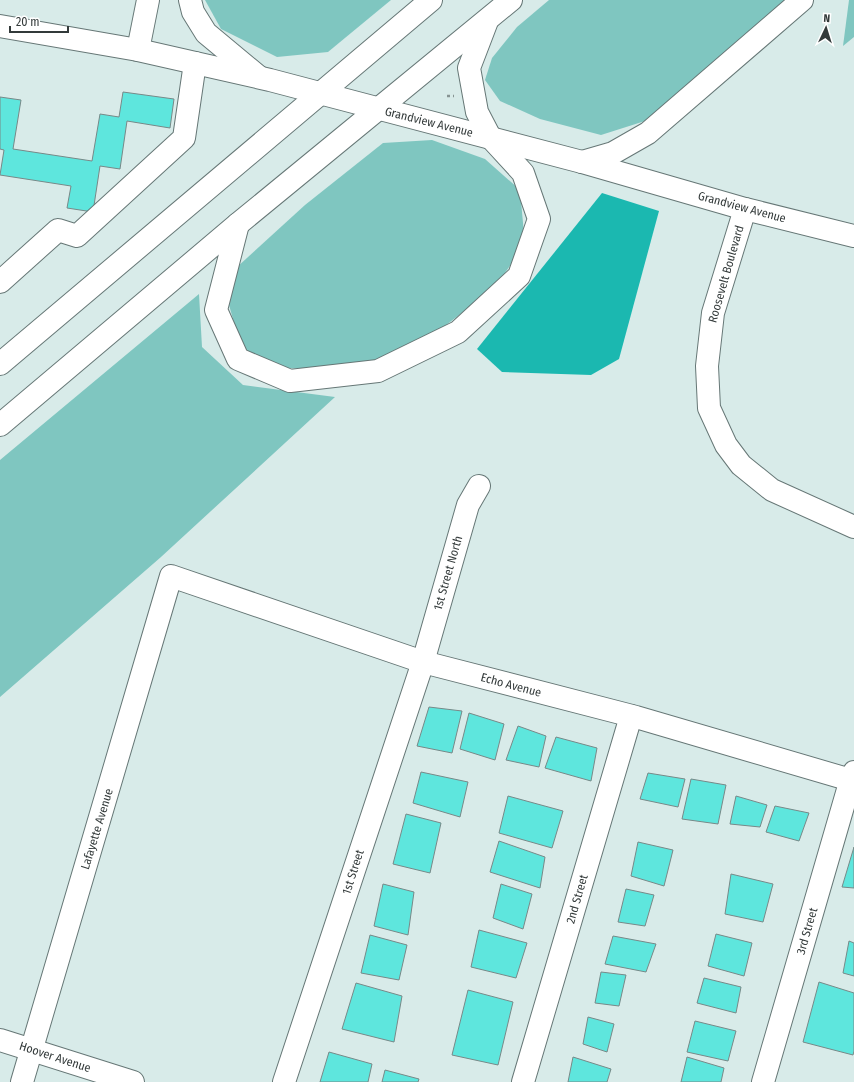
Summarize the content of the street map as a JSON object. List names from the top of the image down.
{
  "streets": {
    "main road": [
      "Grandview Avenue",
      "Roosevelt Boulevard",
      "1st Street North",
      "Echo Avenue",
      "Lafayette Avenue",
      "1st Street",
      "2nd Street",
      "3rd Street",
      "Hoover Avenue"
    ]
  },
  "crossings": [
    ["Grandview Avenue", "Roosevelt Boulevard"],
    ["1st Street North", "Echo Avenue"],
    ["1st Street North", "1st Street"],
    ["Echo Avenue", "Lafayette Avenue"],
    ["Echo Avenue", "1st Street"],
    ["Echo Avenue", "2nd Street"],
    ["Echo Avenue", "3rd Street"],
    ["Lafayette Avenue", "Hoover Avenue"]
  ],
  "scale_bar": "20 m",
  "north": "top"
}
